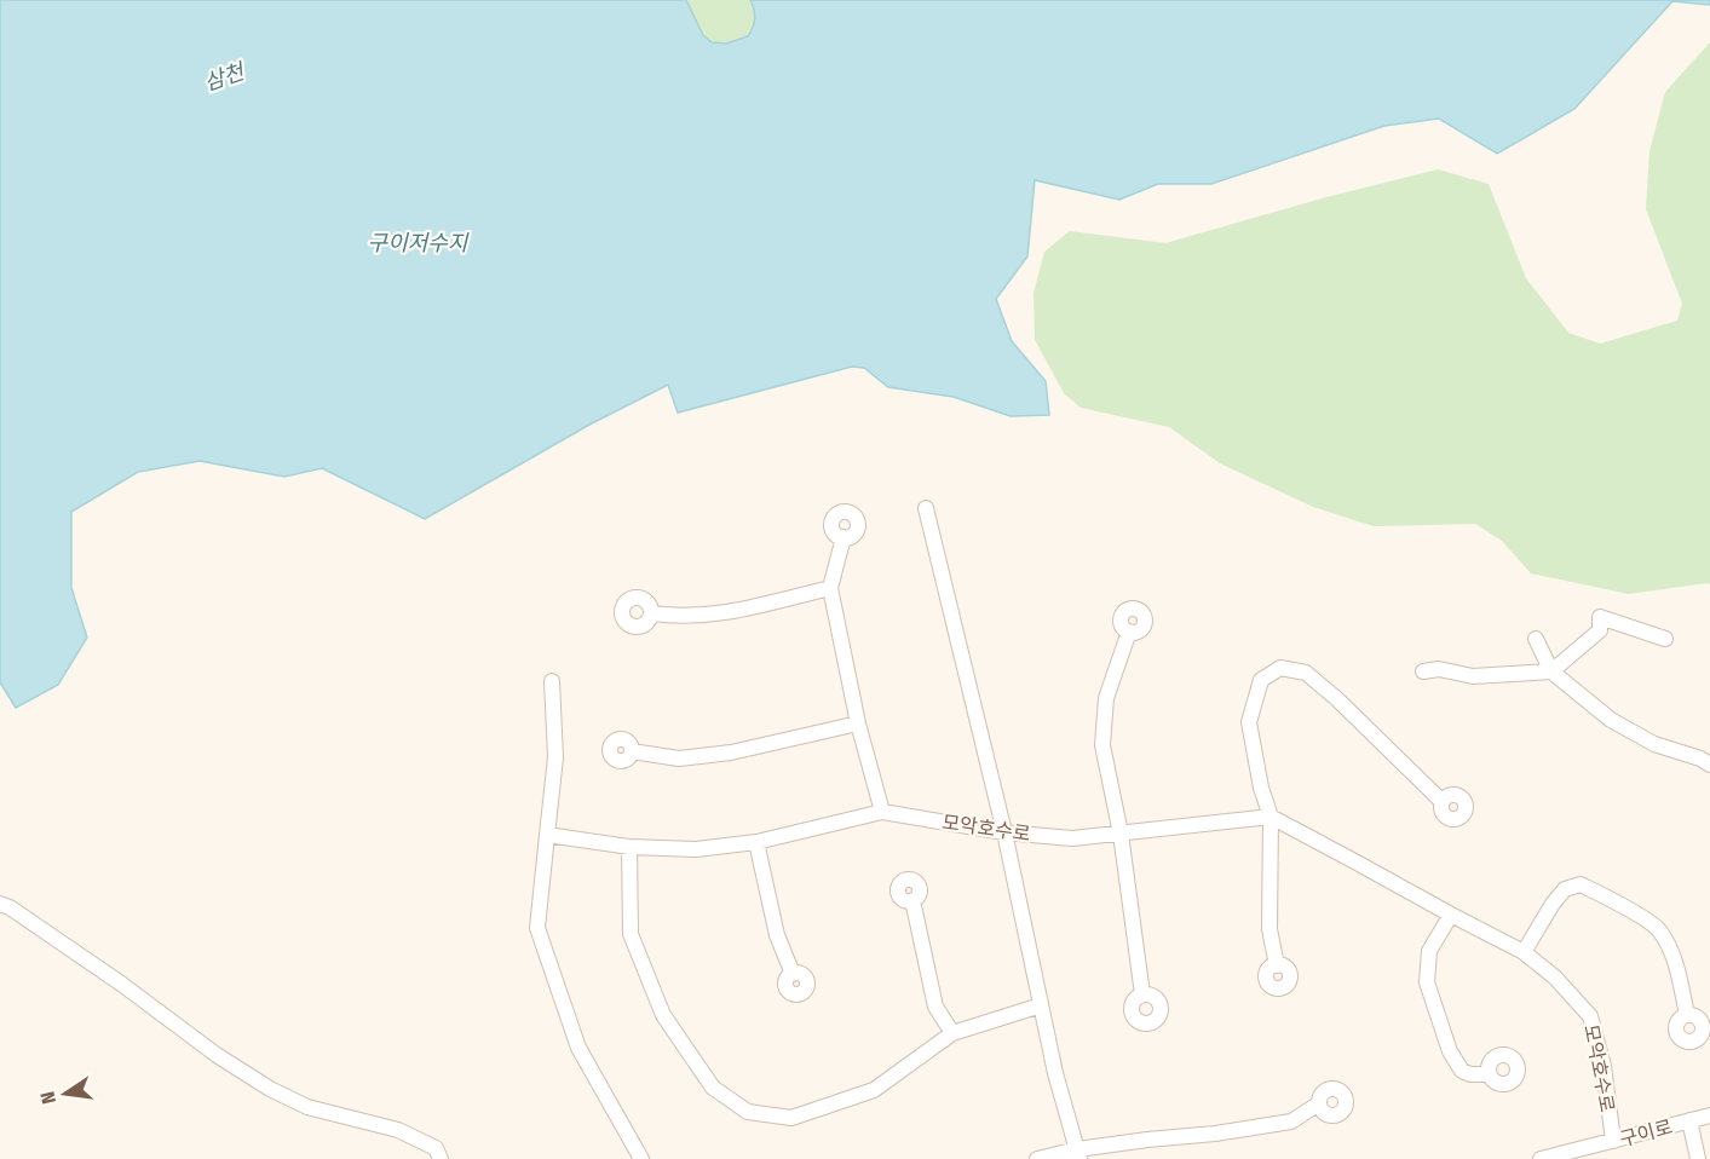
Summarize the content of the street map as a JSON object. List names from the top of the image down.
{
  "streets": {
    "street": ["모악호수로", "구이로"]
  },
  "crossings": [
    ["모악호수로", "구이로"]
  ],
  "water": ["삼천", "구이저수지"],
  "north": "left"
}
